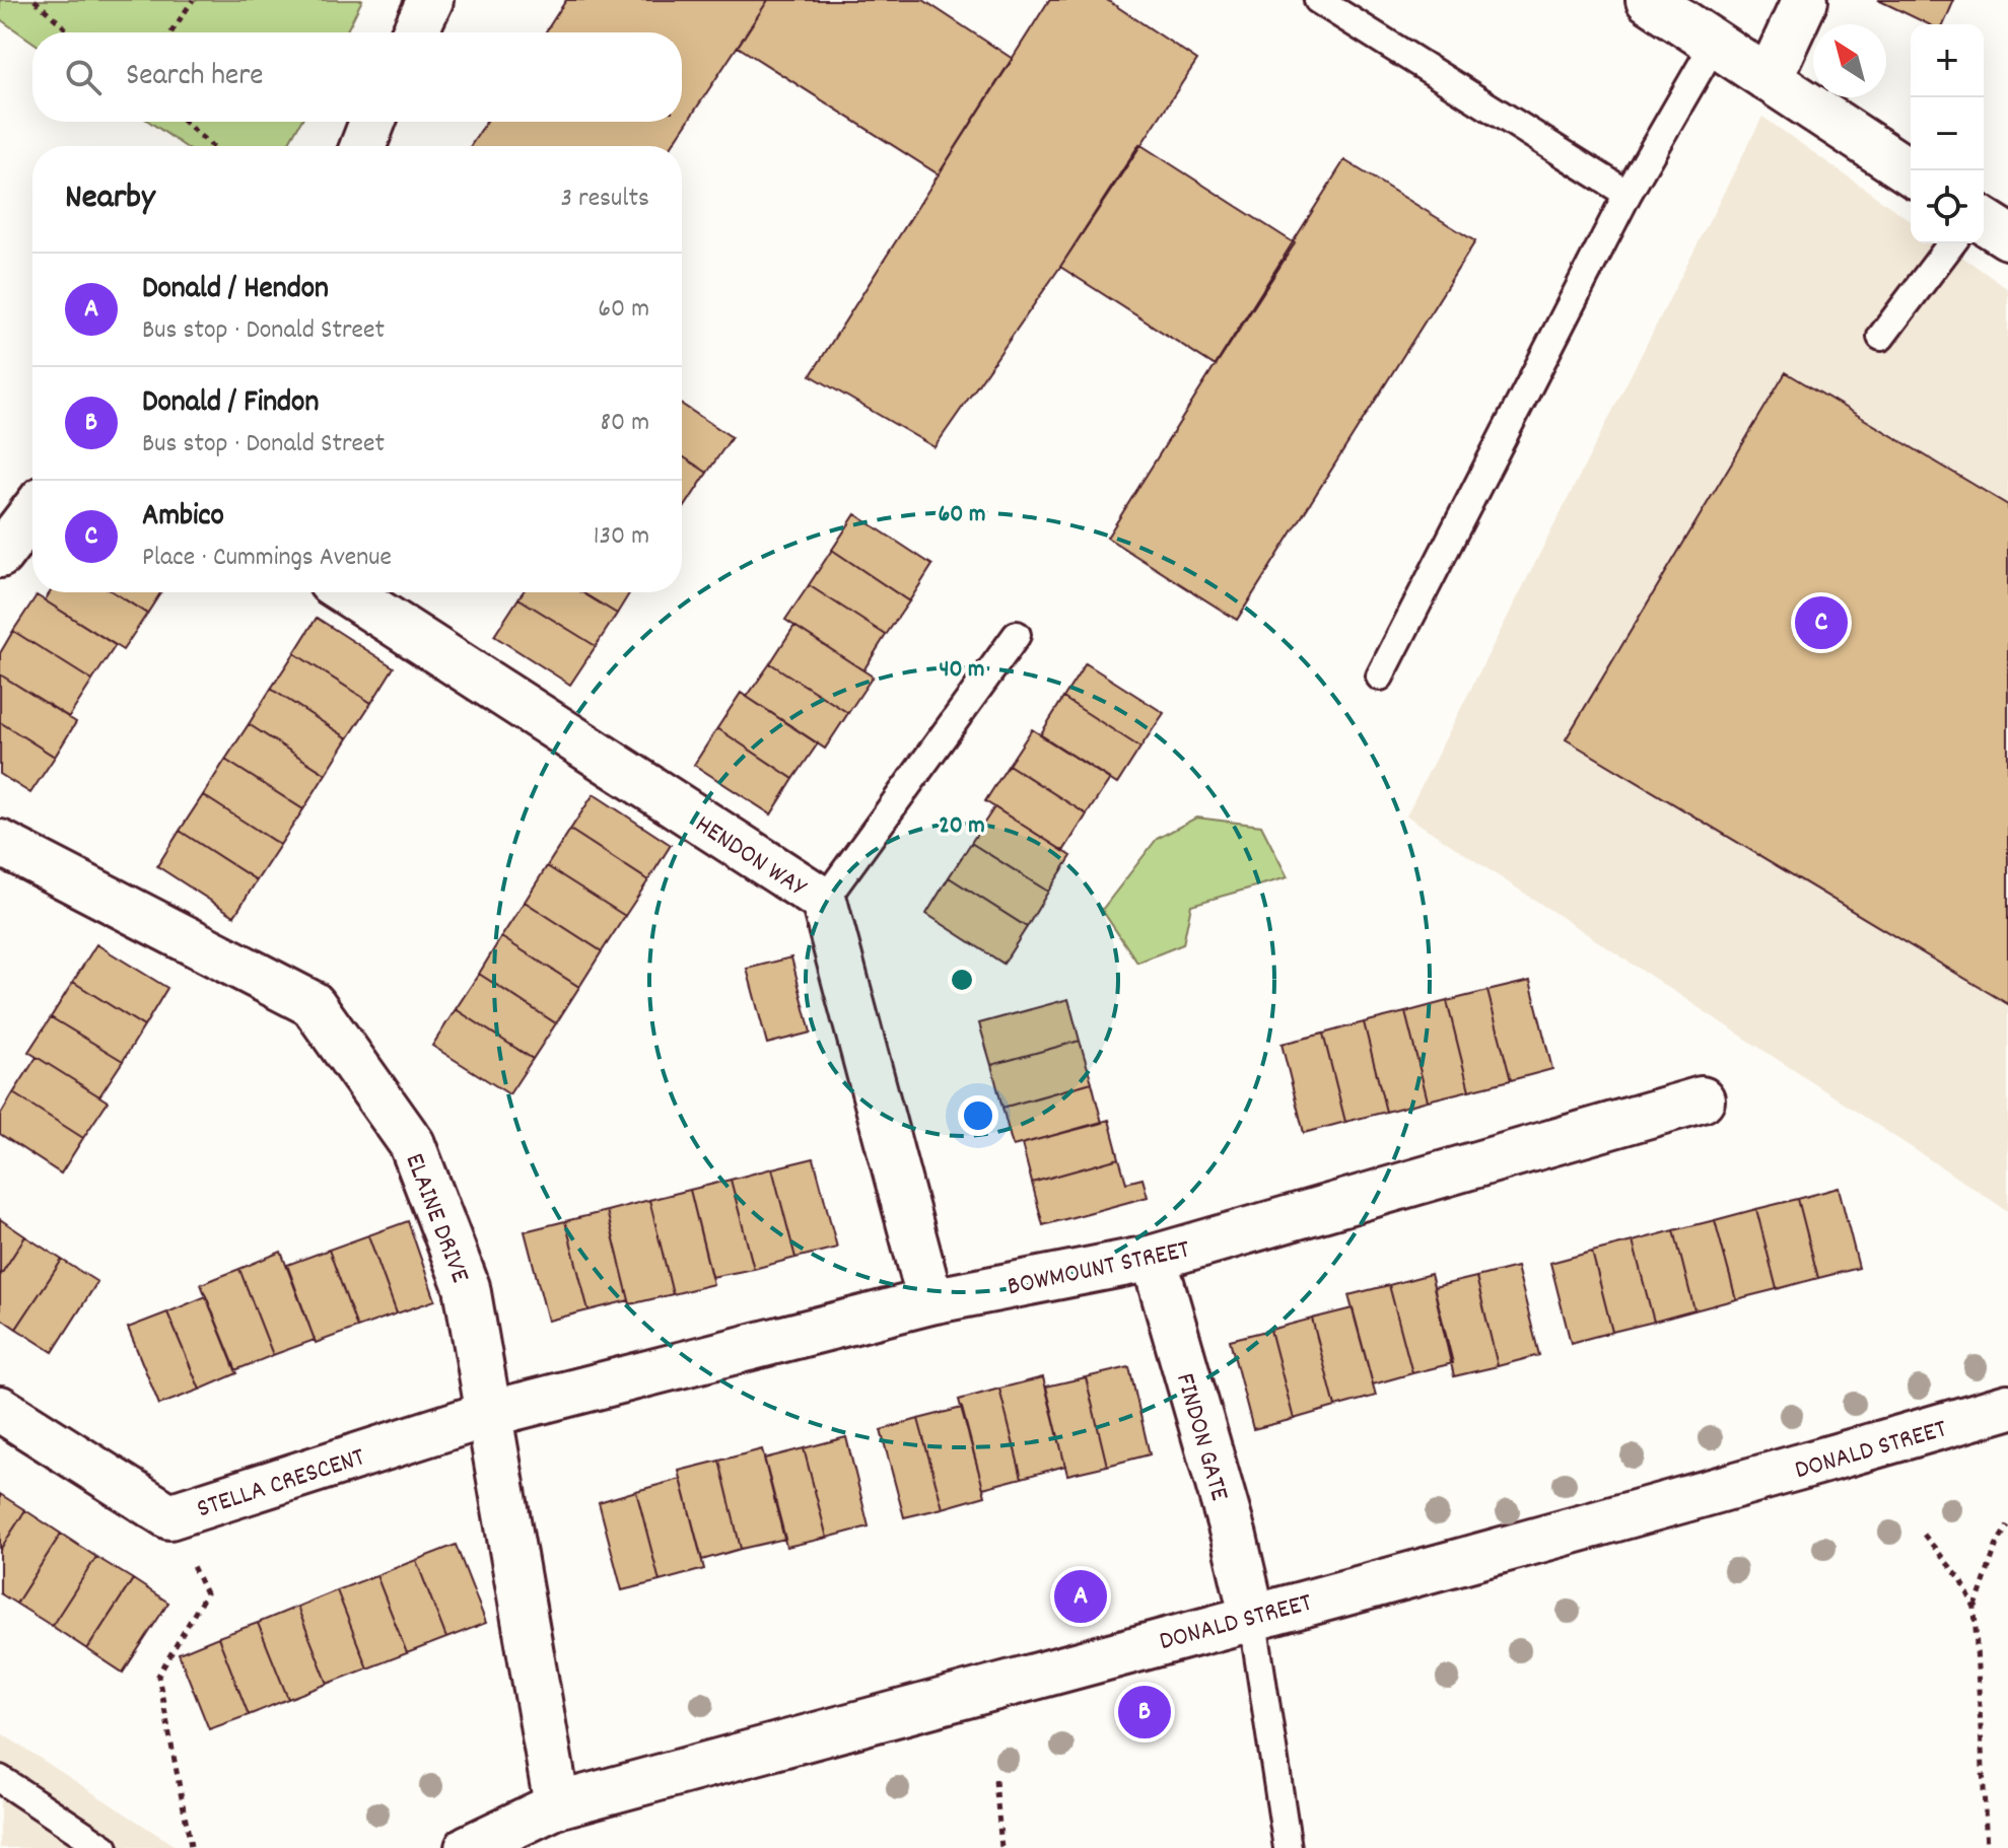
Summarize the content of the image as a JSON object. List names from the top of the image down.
{
  "streets": {
    "street": [
      "HENDON WAY",
      "ELAINE DRIVE",
      "BOWMOUNT STREET",
      "FINDON GATE",
      "DONALD STREET",
      "STELLA CRESCENT"
    ]
  },
  "crossings": [
    ["HENDON WAY", "BOWMOUNT STREET"],
    ["ELAINE DRIVE", "BOWMOUNT STREET"],
    ["ELAINE DRIVE", "DONALD STREET"],
    ["ELAINE DRIVE", "STELLA CRESCENT"],
    ["BOWMOUNT STREET", "FINDON GATE"],
    ["BOWMOUNT STREET", "STELLA CRESCENT"],
    ["FINDON GATE", "DONALD STREET"]
  ],
  "north": "top left",
  "page": {
    "map_buttons": ["+", "−"],
    "search": "Search here",
    "heading": ["Nearby", "3 results"],
    "list": [
      {
        "mark": "A",
        "name": "Donald / Hendon",
        "note": "Bus stop · Donald Street",
        "value": "60 m"
      },
      {
        "mark": "B",
        "name": "Donald / Findon",
        "note": "Bus stop · Donald Street",
        "value": "80 m"
      },
      {
        "mark": "C",
        "name": "Ambico",
        "note": "Place · Cummings Avenue",
        "value": "130 m"
      }
    ],
    "pins": ["C", "A", "B"]
  },
  "rings": ["60 m", "40 m", "20 m"]
}
